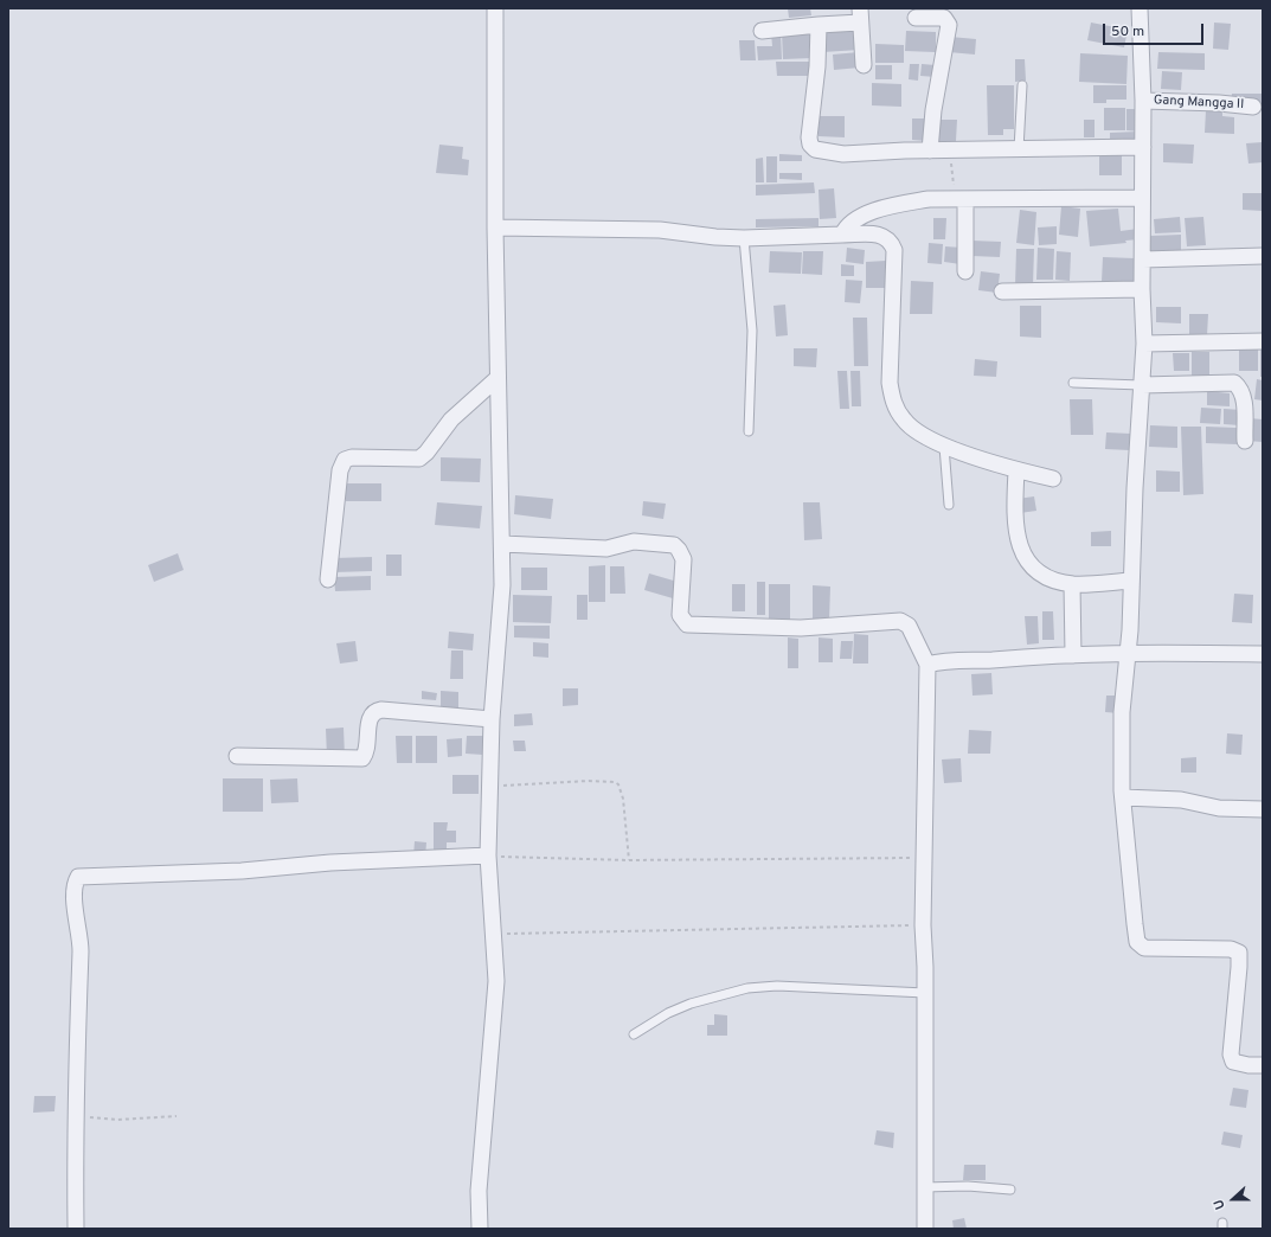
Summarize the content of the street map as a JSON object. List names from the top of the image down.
{
  "streets": {
    "street": ["Gang Mangga II"]
  },
  "scale_bar": "50 m",
  "north": "left"
}
